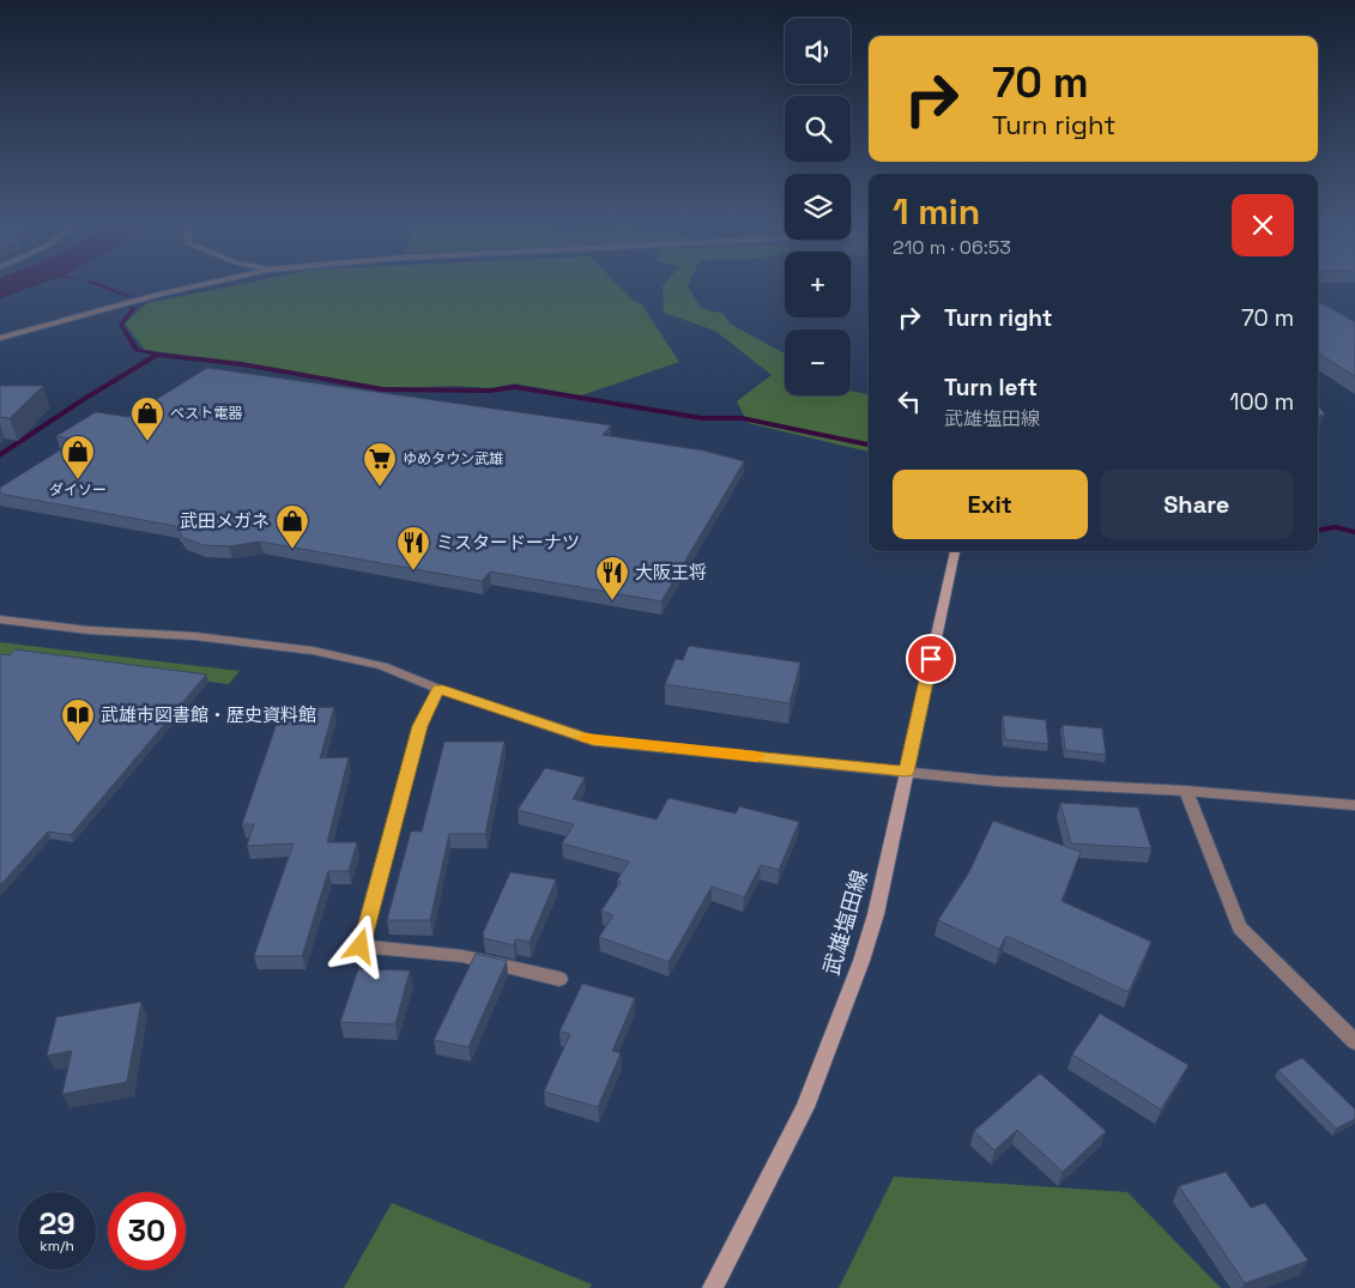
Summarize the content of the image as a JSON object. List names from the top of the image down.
{
  "streets": {
    "main road": ["武雄塩田線"]
  },
  "places": {
    "shop": ["ベスト電器", "ダイソー", "武田メガネ"],
    "supermarket": ["ゆめタウン武雄"],
    "restaurant": ["ミスタードーナツ", "大阪王将"],
    "library": ["武雄市図書館・歴史資料館"]
  },
  "page": {
    "map_buttons": ["+", "−"],
    "turn": ["70 m", "Turn right"],
    "heading": ["1 min", "210 m · 06:53"],
    "list": [
      {
        "name": "Turn right",
        "value": "70 m"
      },
      {
        "name": "Turn left",
        "note": "武雄塩田線",
        "value": "100 m"
      }
    ],
    "buttons": ["Exit", "Share"],
    "speed": "29 km/h",
    "limit": "30"
  }
}
